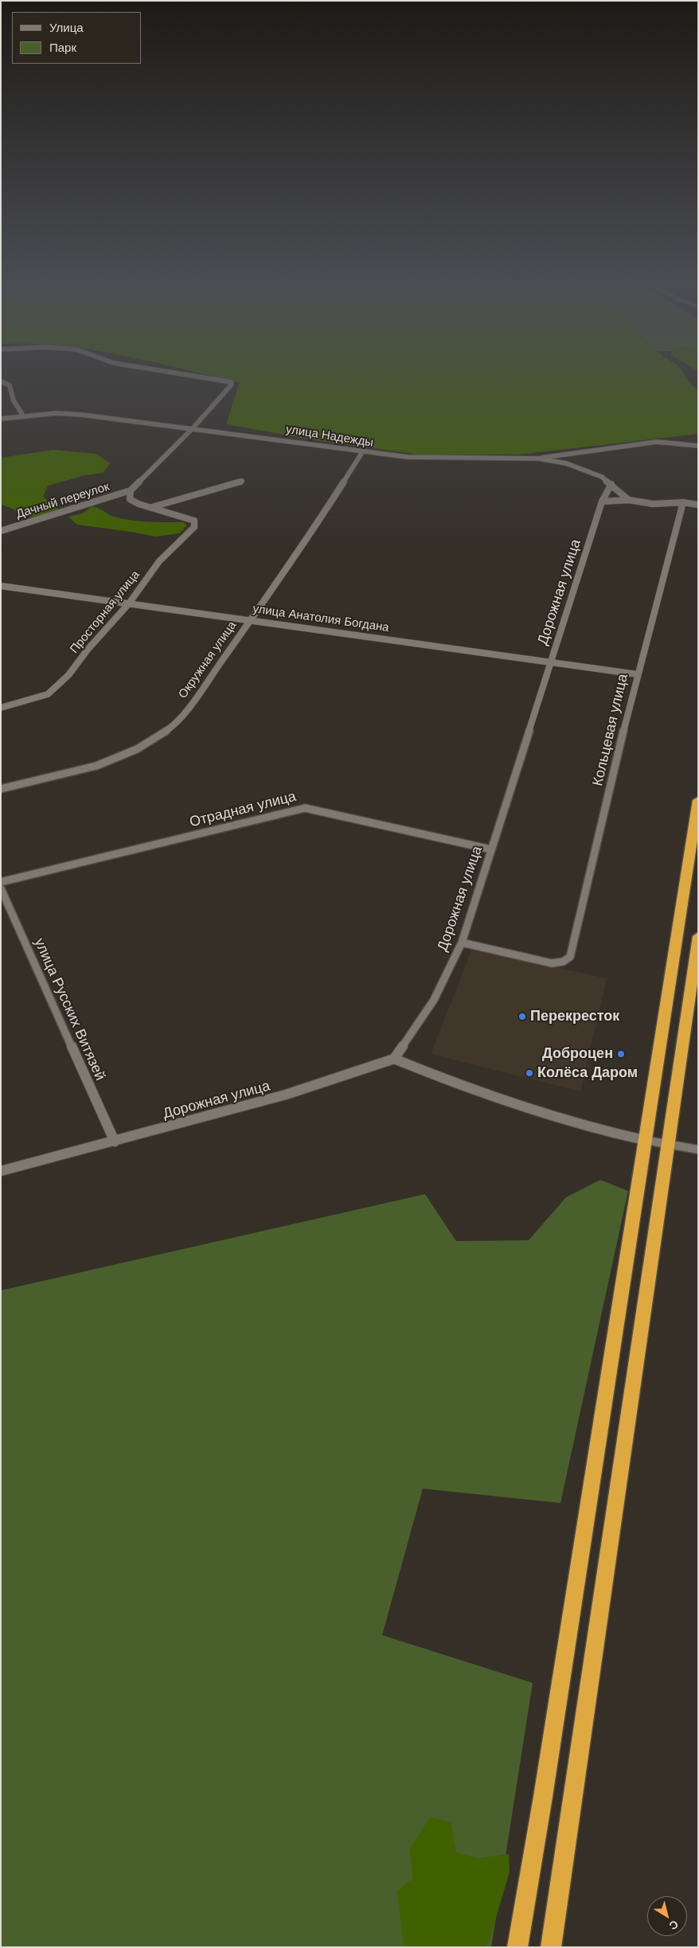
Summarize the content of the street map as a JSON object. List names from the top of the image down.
{
  "streets": {
    "street": [
      "улица Надежды",
      "Дачный переулок",
      "Дорожная улица",
      "Просторная улица",
      "улица Анатолия Богдана",
      "Окружная улица",
      "Кольцевая улица",
      "Отрадная улица",
      "улица Русских Витязей"
    ]
  },
  "crossings": [
    ["улица Надежды", "Дорожная улица"],
    ["улица Надежды", "Окружная улица"],
    ["Дачный переулок", "Просторная улица"],
    ["Дорожная улица", "улица Анатолия Богдана"],
    ["Дорожная улица", "Кольцевая улица"],
    ["Дорожная улица", "Отрадная улица"],
    ["Дорожная улица", "улица Русских Витязей"],
    ["Просторная улица", "улица Анатолия Богдана"],
    ["улица Анатолия Богдана", "Окружная улица"],
    ["улица Анатолия Богдана", "Кольцевая улица"]
  ],
  "places": ["Перекресток", "Доброцен", "Колёса Даром"],
  "legend": ["Улица", "Парк"],
  "north": "bottom right"
}
